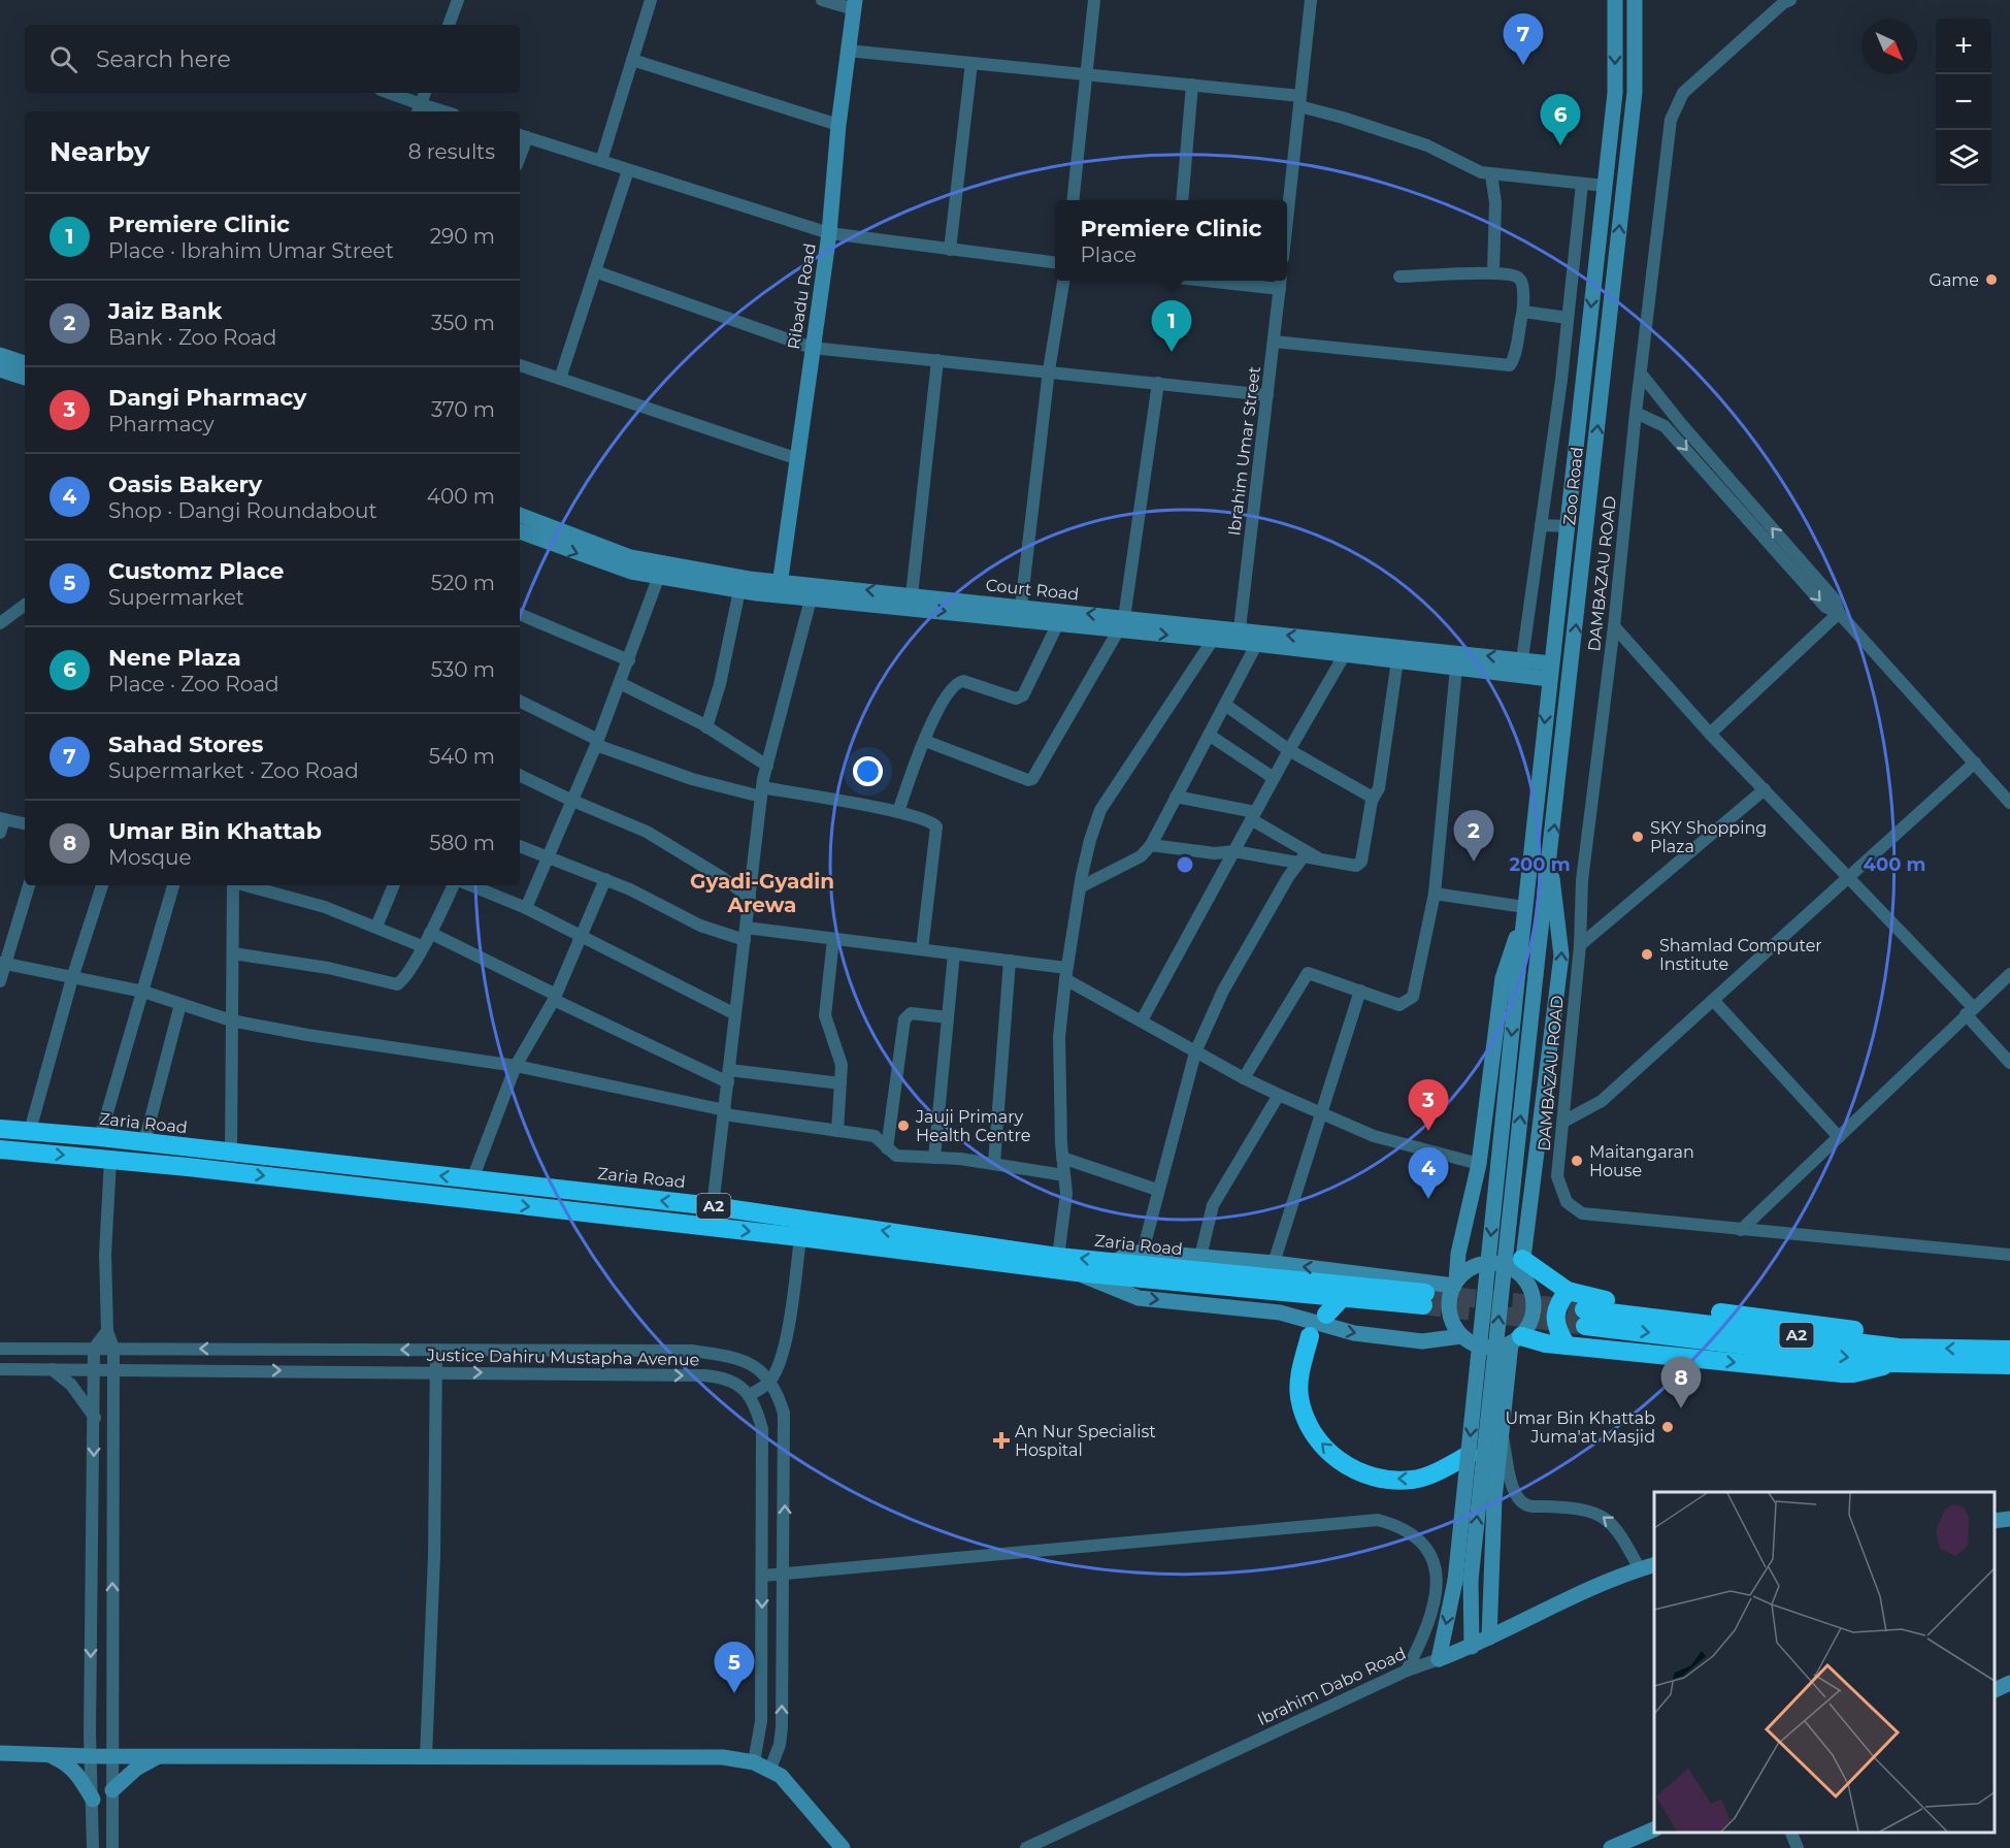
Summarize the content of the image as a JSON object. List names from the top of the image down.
{
  "streets": {
    "highway": ["Zaria Road", "A2"],
    "main road": [
      "Ribadu Road",
      "Zoo Road",
      "Court Road",
      "Ibrahim Dabo Road"
    ],
    "street": ["Ibrahim Umar Street", "DAMBAZAU ROAD", "Justice Dahiru Mustapha Avenue"]
  },
  "crossings": [
    ["Ribadu Road", "Court Road"],
    ["Ibrahim Umar Street", "Court Road"],
    ["Zoo Road", "Court Road"]
  ],
  "districts": ["Gyadi-Gyadin Arewa"],
  "places": {
    "other": [
      "Game",
      "SKY Shopping Plaza",
      "Shamlad Computer Institute",
      "Jauji Primary Health Centre",
      "Maitangaran House",
      "Umar Bin Khattab Juma'at Masjid"
    ],
    "health": ["An Nur Specialist Hospital"]
  },
  "north": "bottom right",
  "page": {
    "pins": [
      "7",
      "6",
      "1",
      "2",
      "3",
      "4",
      "8",
      "5"
    ],
    "map_buttons": ["+", "−"],
    "search": "Search here",
    "heading": ["Nearby", "8 results"],
    "list": [
      {
        "mark": "1",
        "name": "Premiere Clinic",
        "note": "Place · Ibrahim Umar Street",
        "value": "290 m"
      },
      {
        "mark": "2",
        "name": "Jaiz Bank",
        "note": "Bank · Zoo Road",
        "value": "350 m"
      },
      {
        "mark": "3",
        "name": "Dangi Pharmacy",
        "note": "Pharmacy",
        "value": "370 m"
      },
      {
        "mark": "4",
        "name": "Oasis Bakery",
        "note": "Shop · Dangi Roundabout",
        "value": "400 m"
      },
      {
        "mark": "5",
        "name": "Customz Place",
        "note": "Supermarket",
        "value": "520 m"
      },
      {
        "mark": "6",
        "name": "Nene Plaza",
        "note": "Place · Zoo Road",
        "value": "530 m"
      },
      {
        "mark": "7",
        "name": "Sahad Stores",
        "note": "Supermarket · Zoo Road",
        "value": "540 m"
      },
      {
        "mark": "8",
        "name": "Umar Bin Khattab",
        "note": "Mosque",
        "value": "580 m"
      }
    ],
    "popup": ["Premiere Clinic", "Place"]
  },
  "rings": ["200 m", "400 m"]
}
